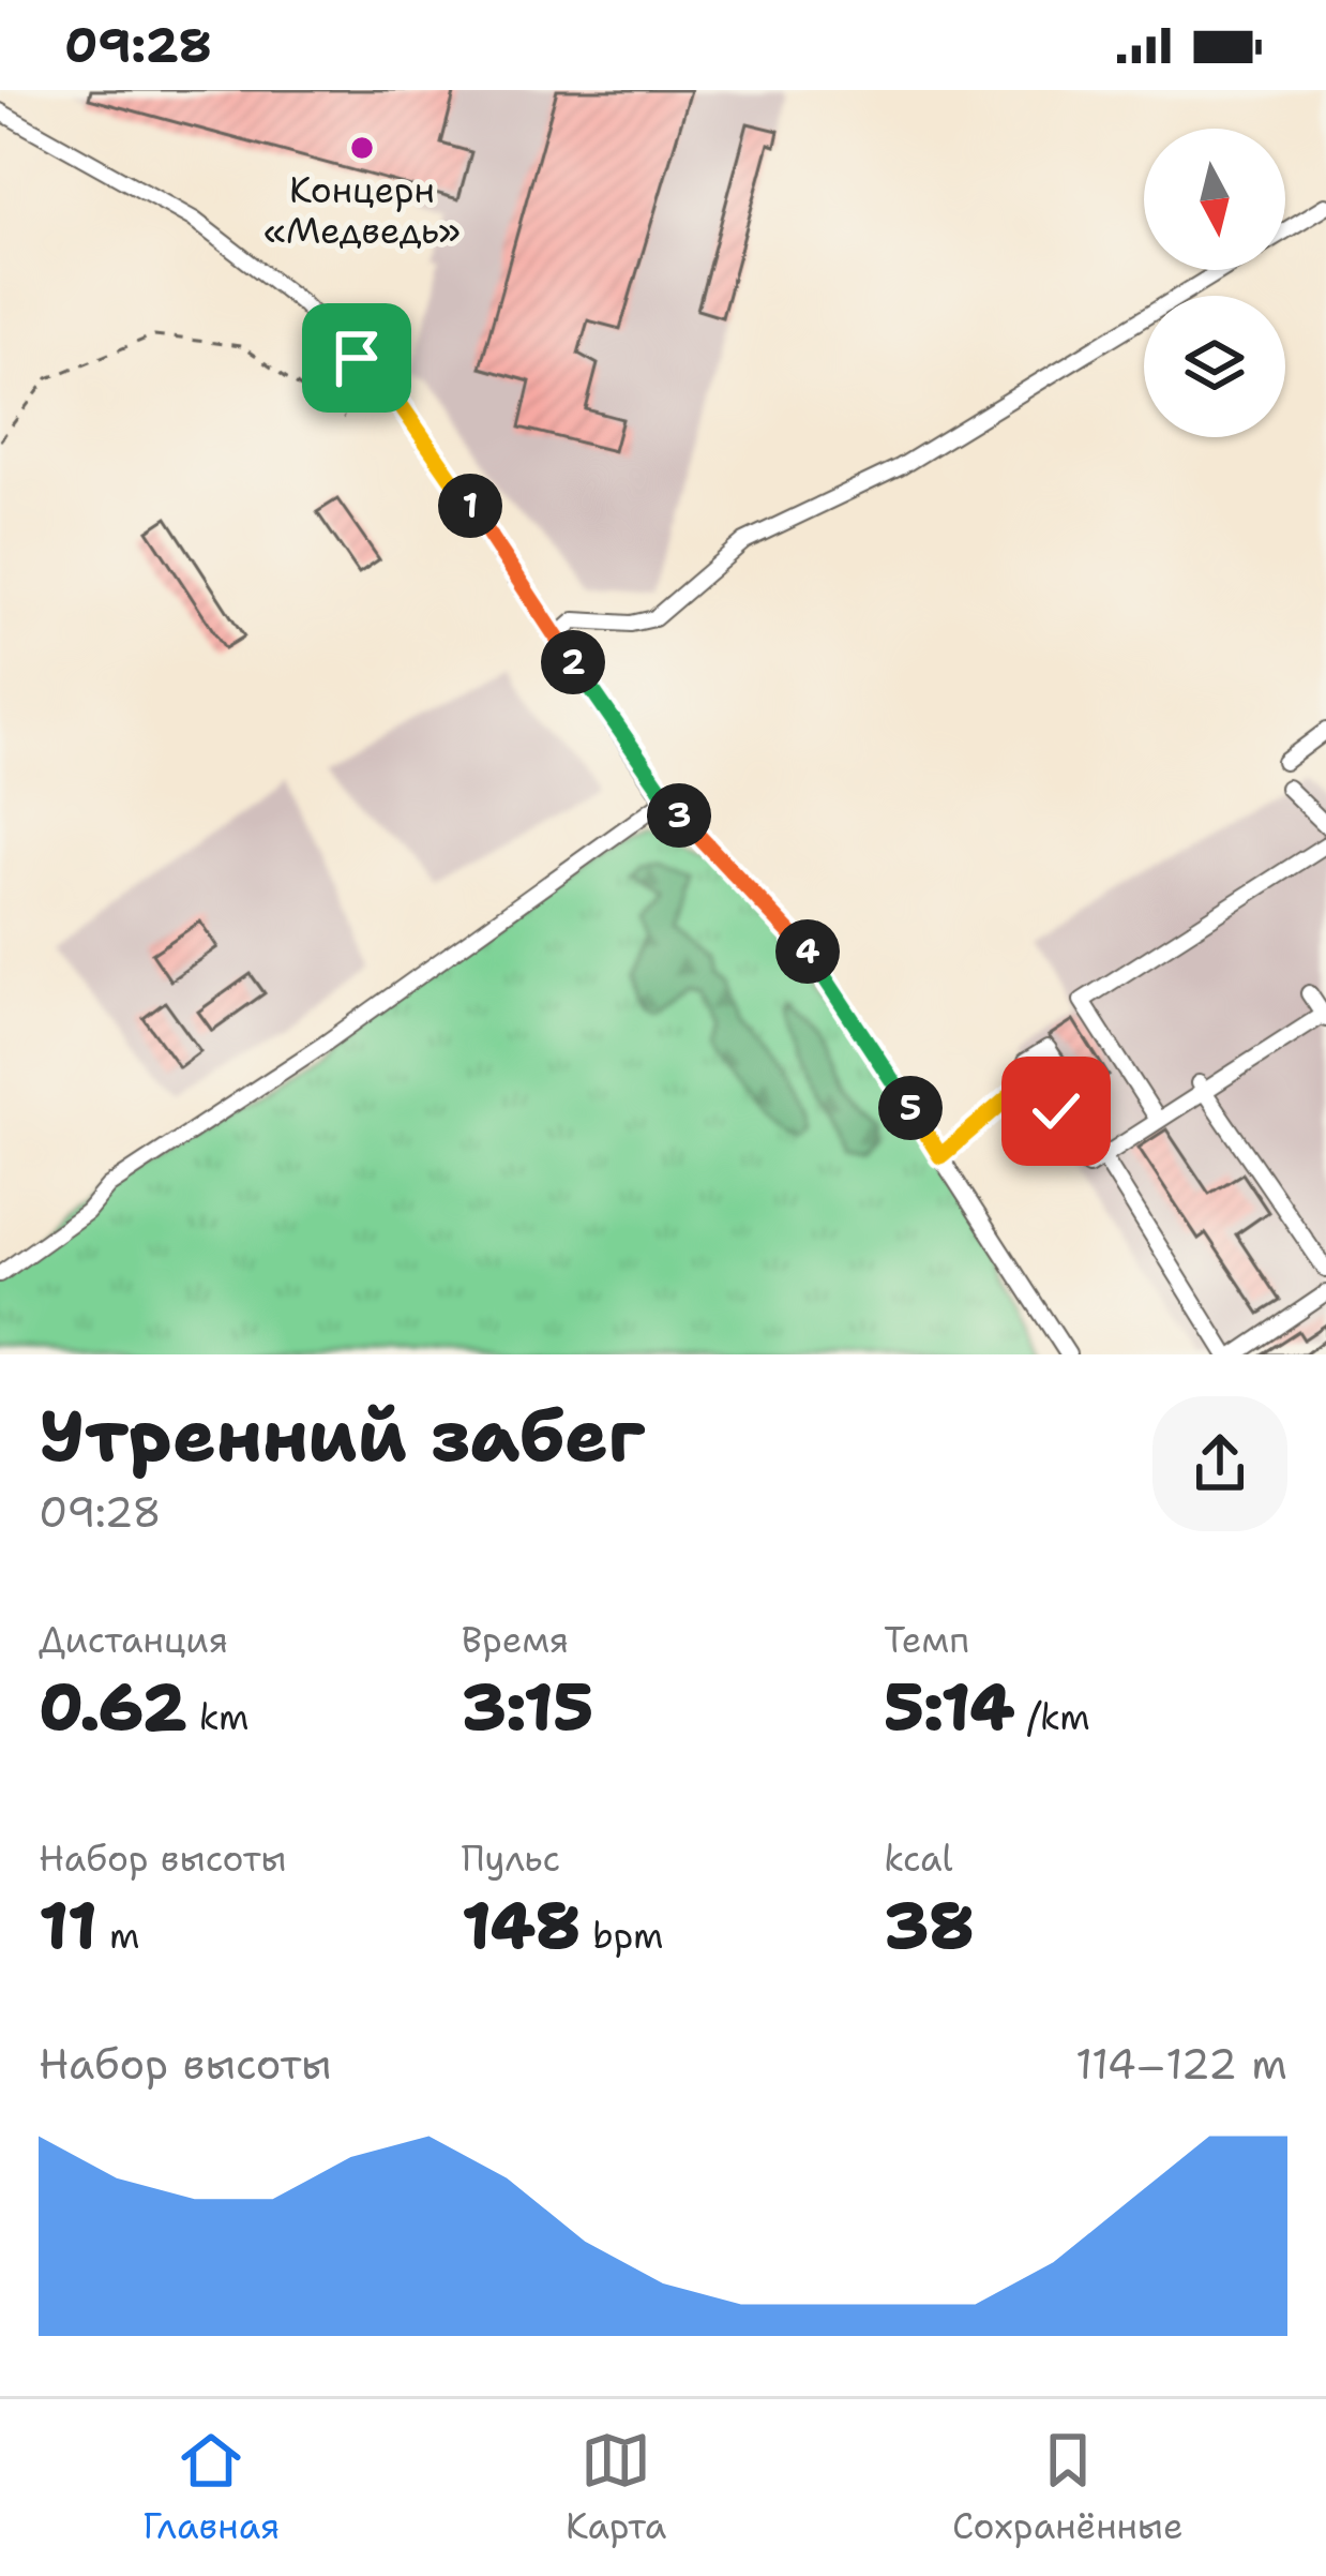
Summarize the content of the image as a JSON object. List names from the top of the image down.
{
  "places": ["Концерн «Медведь»"],
  "north": "bottom",
  "page": {
    "status": "09:28",
    "pins": [
      "1",
      "2",
      "3",
      "4",
      "5"
    ],
    "heading": ["Утренний забег", "09:28"],
    "stats": [
      ["Дистанция", "0.62 km"],
      ["Время", "3:15"],
      ["Темп", "5:14 /km"],
      ["Набор высоты", "11 m"],
      ["Пульс", "148 bpm"],
      ["kcal", "38"]
    ],
    "chart": ["Набор высоты", "114–122 m"],
    "tabs": ["Главная", "Карта", "Сохранённые"]
  }
}
